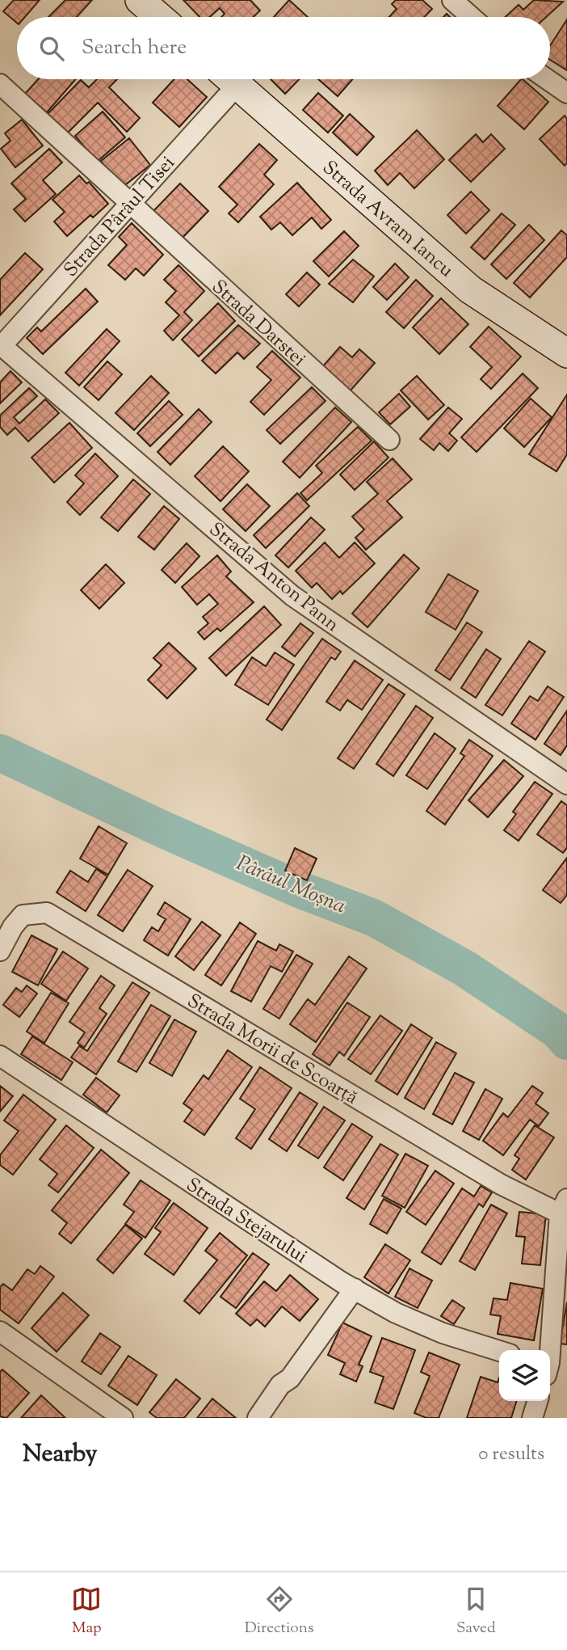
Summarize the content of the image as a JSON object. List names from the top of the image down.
{
  "streets": {
    "main road": ["Strada Avram Iancu"],
    "street": [
      "Strada Pârâul Tisei",
      "Strada Darstei",
      "Strada Anton Pann",
      "Strada Morii de Scoarţă",
      "Strada Stejarului"
    ]
  },
  "crossings": [
    ["Strada Pârâul Tisei", "Strada Darstei"],
    ["Strada Pârâul Tisei", "Strada Anton Pann"]
  ],
  "water": ["Pârâul Moșna"],
  "page": {
    "search": "Search here",
    "heading": ["Nearby", "0 results"],
    "nav": ["Map", "Directions", "Saved"]
  }
}
